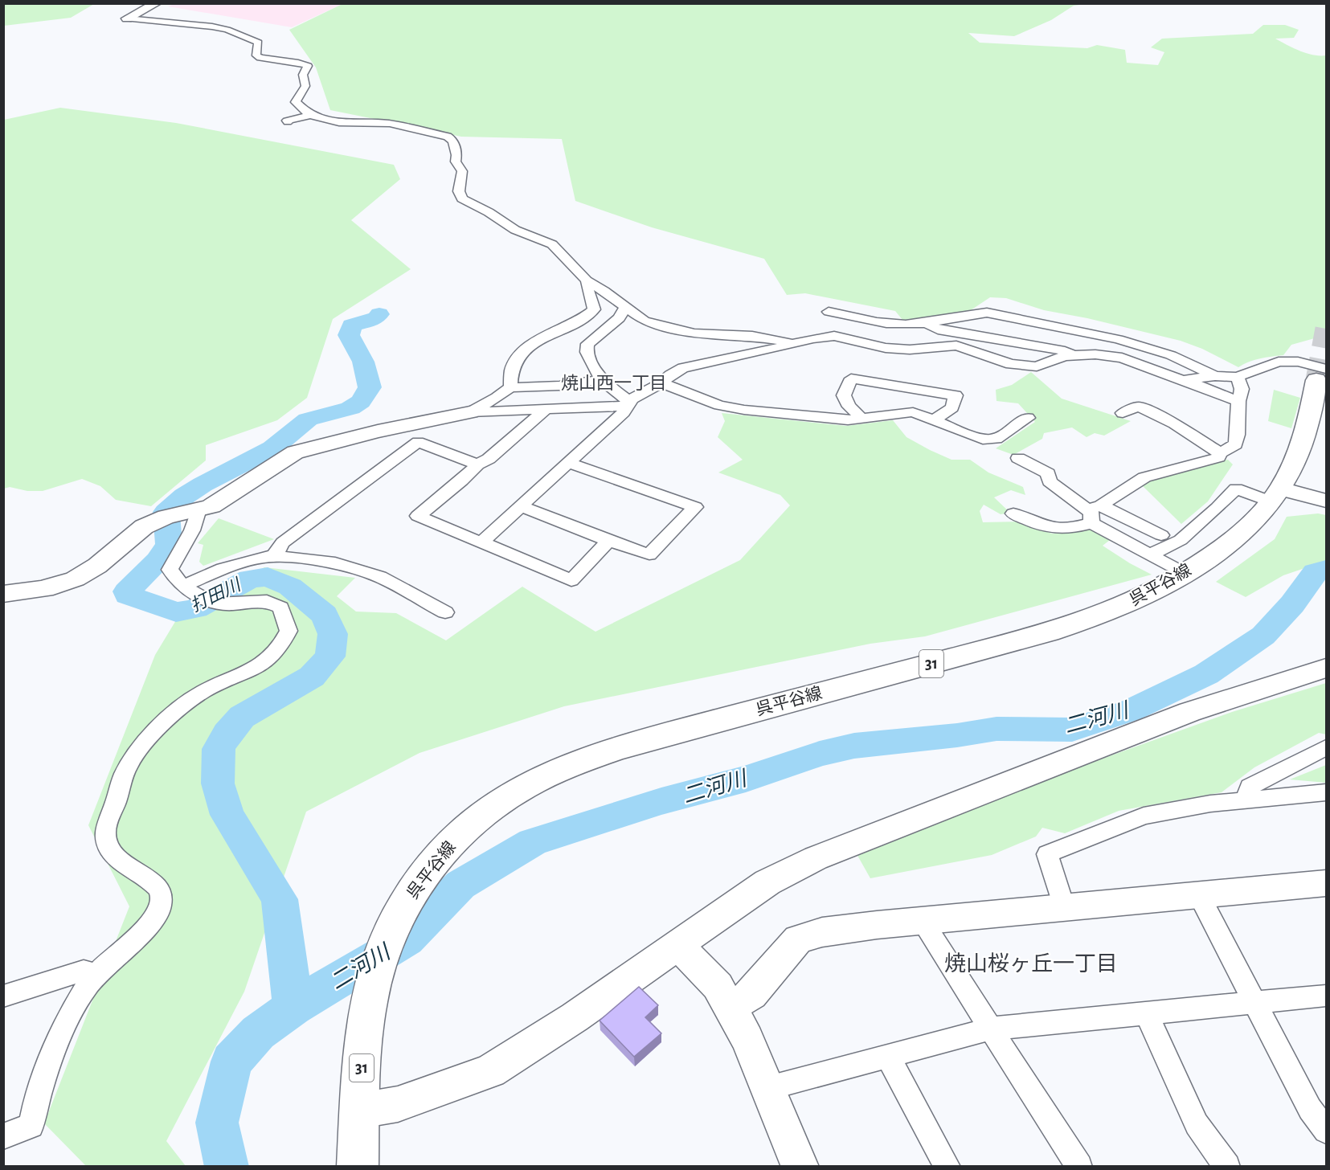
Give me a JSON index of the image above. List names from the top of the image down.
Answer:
{
  "streets": {
    "main road": ["呉平谷線", "31"]
  },
  "districts": ["焼山西一丁目", "焼山桜ヶ丘一丁目"],
  "water": ["打田川", "二河川"]
}
